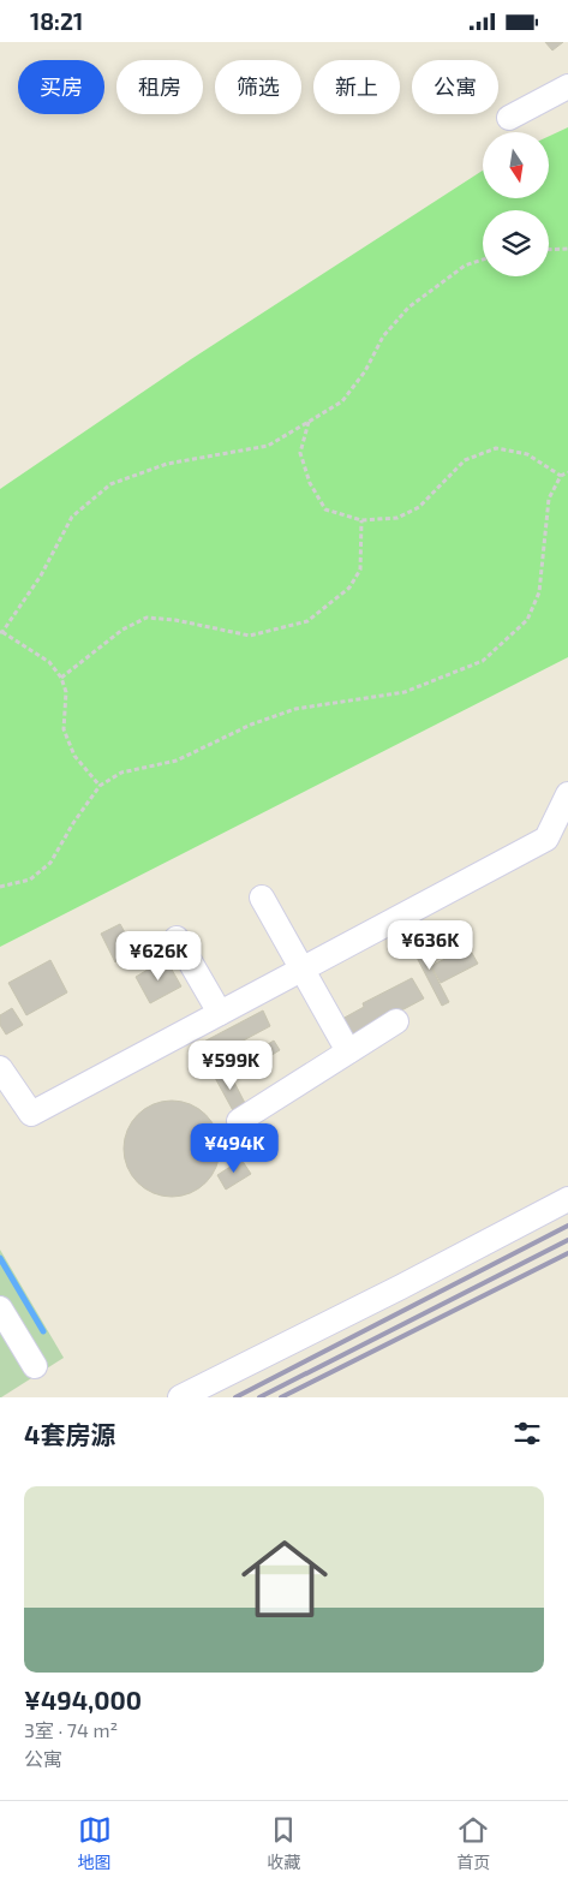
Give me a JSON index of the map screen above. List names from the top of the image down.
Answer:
{
  "north": "bottom",
  "page": {
    "status": "18:21",
    "chip": [
      "买房",
      "租房",
      "筛选",
      "新上",
      "公寓"
    ],
    "price": [
      "¥636K",
      "¥626K",
      "¥599K",
      "¥494K"
    ],
    "heading": "4套房源",
    "list": [
      {
        "name": "¥494,000",
        "note": "3室 · 74 m² · 公寓"
      }
    ],
    "tabs": ["地图", "收藏", "首页"]
  }
}
